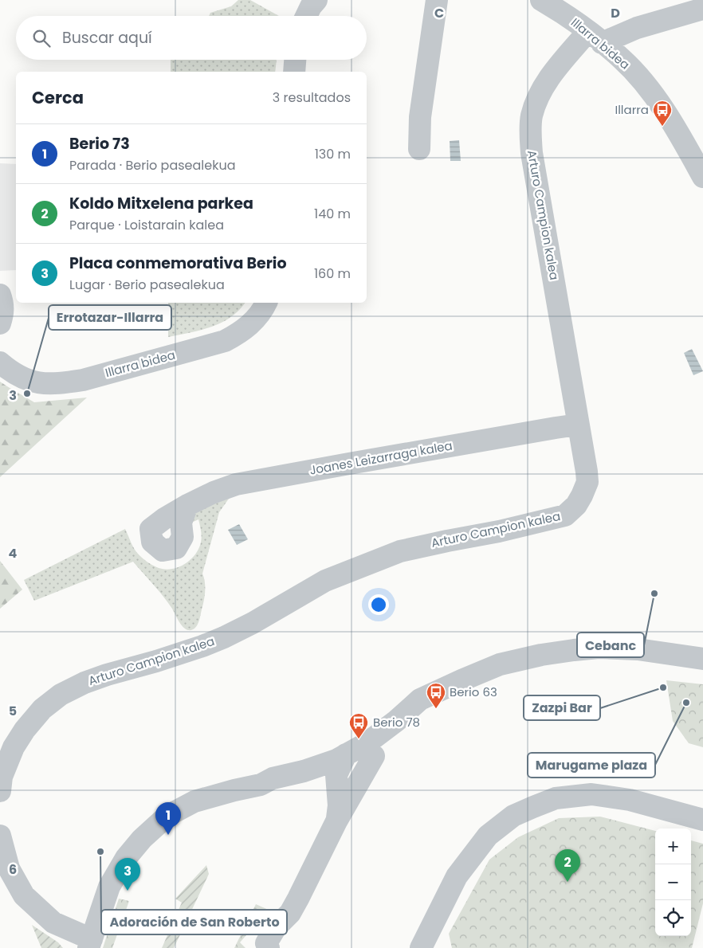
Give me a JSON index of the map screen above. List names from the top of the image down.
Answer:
{
  "streets": {
    "street": ["Illarra bidea", "Arturo Campion kalea", "Joanes Leizarraga kalea"]
  },
  "crossings": [
    ["Illarra bidea", "Arturo Campion kalea"],
    ["Arturo Campion kalea", "Joanes Leizarraga kalea"]
  ],
  "places": {
    "bus stop": ["Illarra", "Berio 63", "Berio 78"],
    "other": [
      "Errotazar-Illarra",
      "Cebanc",
      "Zazpi Bar",
      "Marugame plaza",
      "Adoración de San Roberto"
    ]
  },
  "page": {
    "search": "Buscar aquí",
    "heading": ["Cerca", "3 resultados"],
    "list": [
      {
        "mark": "1",
        "name": "Berio 73",
        "note": "Parada · Berio pasealekua",
        "value": "130 m"
      },
      {
        "mark": "2",
        "name": "Koldo Mitxelena parkea",
        "note": "Parque · Loistarain kalea",
        "value": "140 m"
      },
      {
        "mark": "3",
        "name": "Placa conmemorativa Berio",
        "note": "Lugar · Berio pasealekua",
        "value": "160 m"
      }
    ],
    "pins": ["1", "2", "3"],
    "map_buttons": ["+", "−"]
  },
  "grid": {
    "columns": ["C", "D"],
    "rows": [
      "3",
      "4",
      "5",
      "6"
    ]
  }
}
